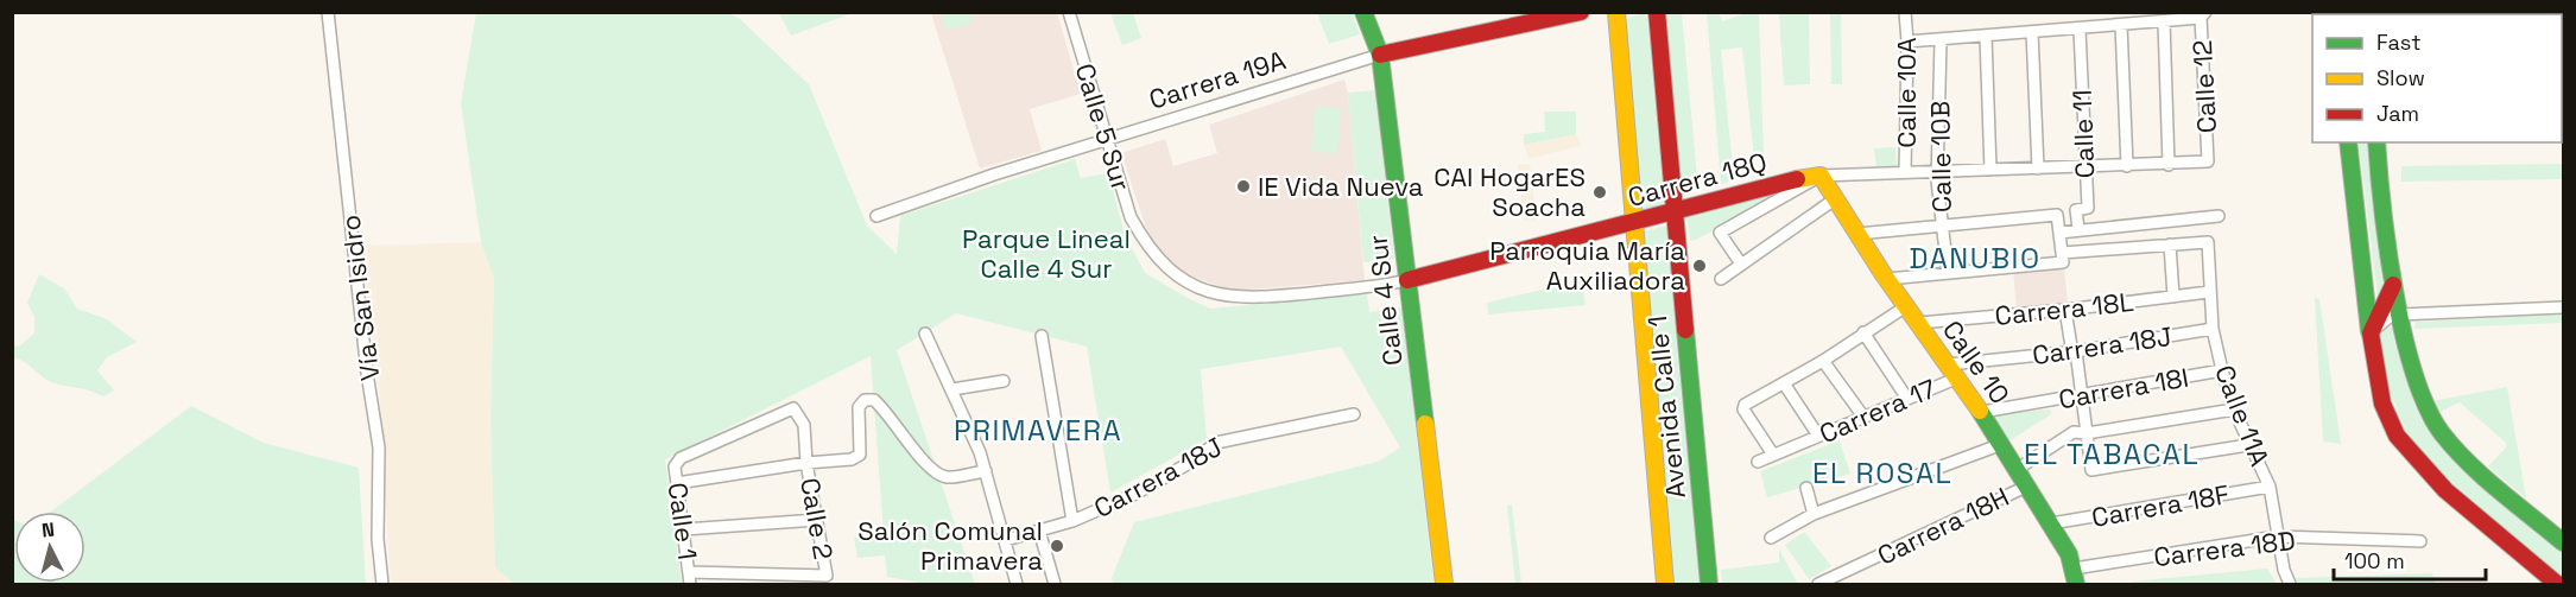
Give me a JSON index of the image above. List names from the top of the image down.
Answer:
{
  "streets": {
    "street": [
      "Carrera 19A",
      "Calle 12",
      "Calle 10A",
      "Calle 5 Sur",
      "Calle 11",
      "Calle 10B",
      "Carrera 18Q",
      "Vía San Isidro",
      "Calle 4 Sur",
      "Carrera 18L",
      "Carrera 18J",
      "Calle 10",
      "Carrera 18I",
      "Avenida Calle 1",
      "Carrera 17",
      "Calle 11A",
      "Carrera 18F",
      "Calle 2",
      "Calle 1",
      "Carrera 18H",
      "Carrera 18D"
    ]
  },
  "crossings": [
    ["Carrera 19A", "Calle 5 Sur"],
    ["Carrera 19A", "Calle 4 Sur"],
    ["Calle 12", "Carrera 18Q"],
    ["Calle 10A", "Carrera 18Q"],
    ["Calle 5 Sur", "Carrera 18Q"],
    ["Calle 11", "Carrera 18Q"],
    ["Calle 10B", "Carrera 18Q"],
    ["Carrera 18Q", "Calle 4 Sur"],
    ["Carrera 18Q", "Calle 10"],
    ["Carrera 18Q", "Avenida Calle 1"],
    ["Carrera 18L", "Calle 10"],
    ["Carrera 18L", "Calle 11A"],
    ["Carrera 18J", "Calle 10"],
    ["Carrera 18J", "Carrera 17"],
    ["Carrera 18J", "Calle 11A"],
    ["Calle 10", "Carrera 18I"],
    ["Calle 10", "Carrera 17"],
    ["Calle 10", "Carrera 18F"],
    ["Calle 10", "Carrera 18H"],
    ["Calle 10", "Carrera 18D"],
    ["Carrera 18I", "Calle 11A"],
    ["Calle 11A", "Carrera 18F"],
    ["Calle 11A", "Carrera 18D"],
    ["Calle 2", "Calle 1"]
  ],
  "districts": [
    "DANUBIO",
    "PRIMAVERA",
    "EL TABACAL",
    "EL ROSAL"
  ],
  "parks": ["Parque Lineal Calle 4 Sur"],
  "places": [
    "IE Vida Nueva",
    "CAI HogarES Soacha",
    "Parroquia María Auxiliadora",
    "Salón Comunal Primavera"
  ],
  "legend": ["Fast", "Slow", "Jam"],
  "scale_bar": "100 m",
  "north": "top"
}
